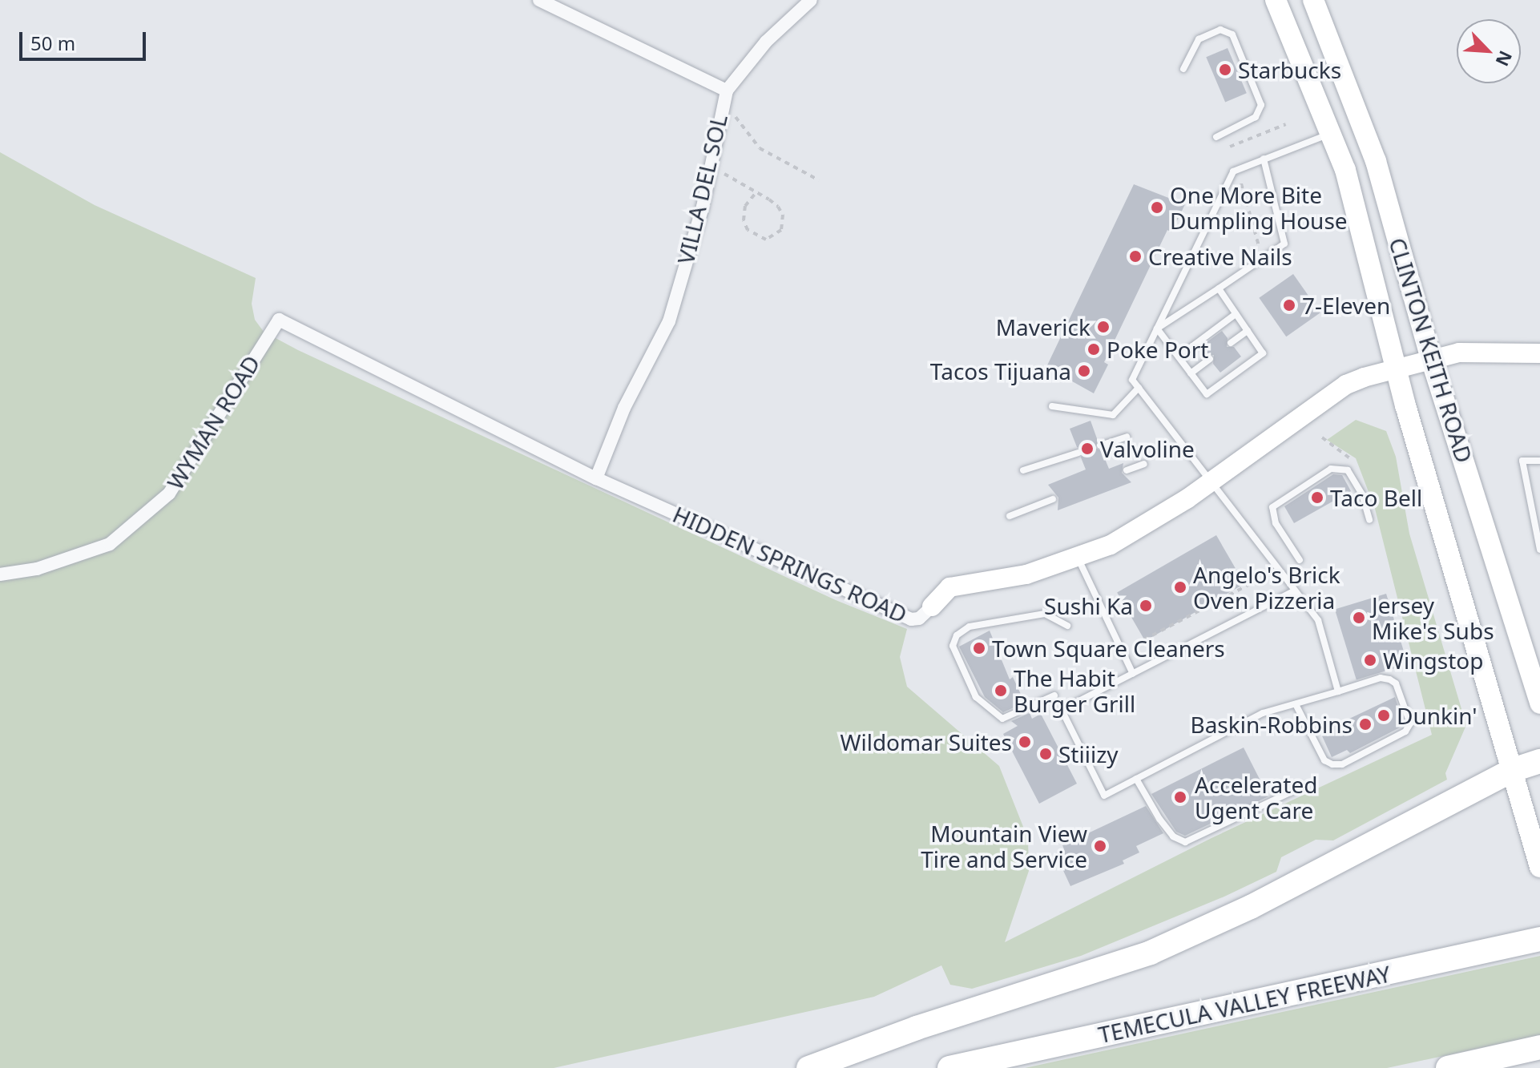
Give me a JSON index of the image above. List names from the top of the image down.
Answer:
{
  "streets": {
    "highway": ["TEMECULA VALLEY FREEWAY"],
    "main road": ["CLINTON KEITH ROAD"],
    "street": ["VILLA DEL SOL", "WYMAN ROAD", "HIDDEN SPRINGS ROAD"]
  },
  "crossings": [
    ["VILLA DEL SOL", "HIDDEN SPRINGS ROAD"],
    ["CLINTON KEITH ROAD", "HIDDEN SPRINGS ROAD"],
    ["WYMAN ROAD", "HIDDEN SPRINGS ROAD"]
  ],
  "places": [
    "Starbucks",
    "One More Bite Dumpling House",
    "Creative Nails",
    "7-Eleven",
    "Maverick",
    "Poke Port",
    "Tacos Tijuana",
    "Valvoline",
    "Taco Bell",
    "Angelo's Brick Oven Pizzeria",
    "Sushi Ka",
    "Jersey Mike's Subs",
    "Town Square Cleaners",
    "Wingstop",
    "The Habit Burger Grill",
    "Dunkin'",
    "Baskin-Robbins",
    "Wildomar Suites",
    "Stiiizy",
    "Accelerated Ugent Care",
    "Mountain View Tire and Service"
  ],
  "scale_bar": "50 m",
  "north": "bottom right"
}
